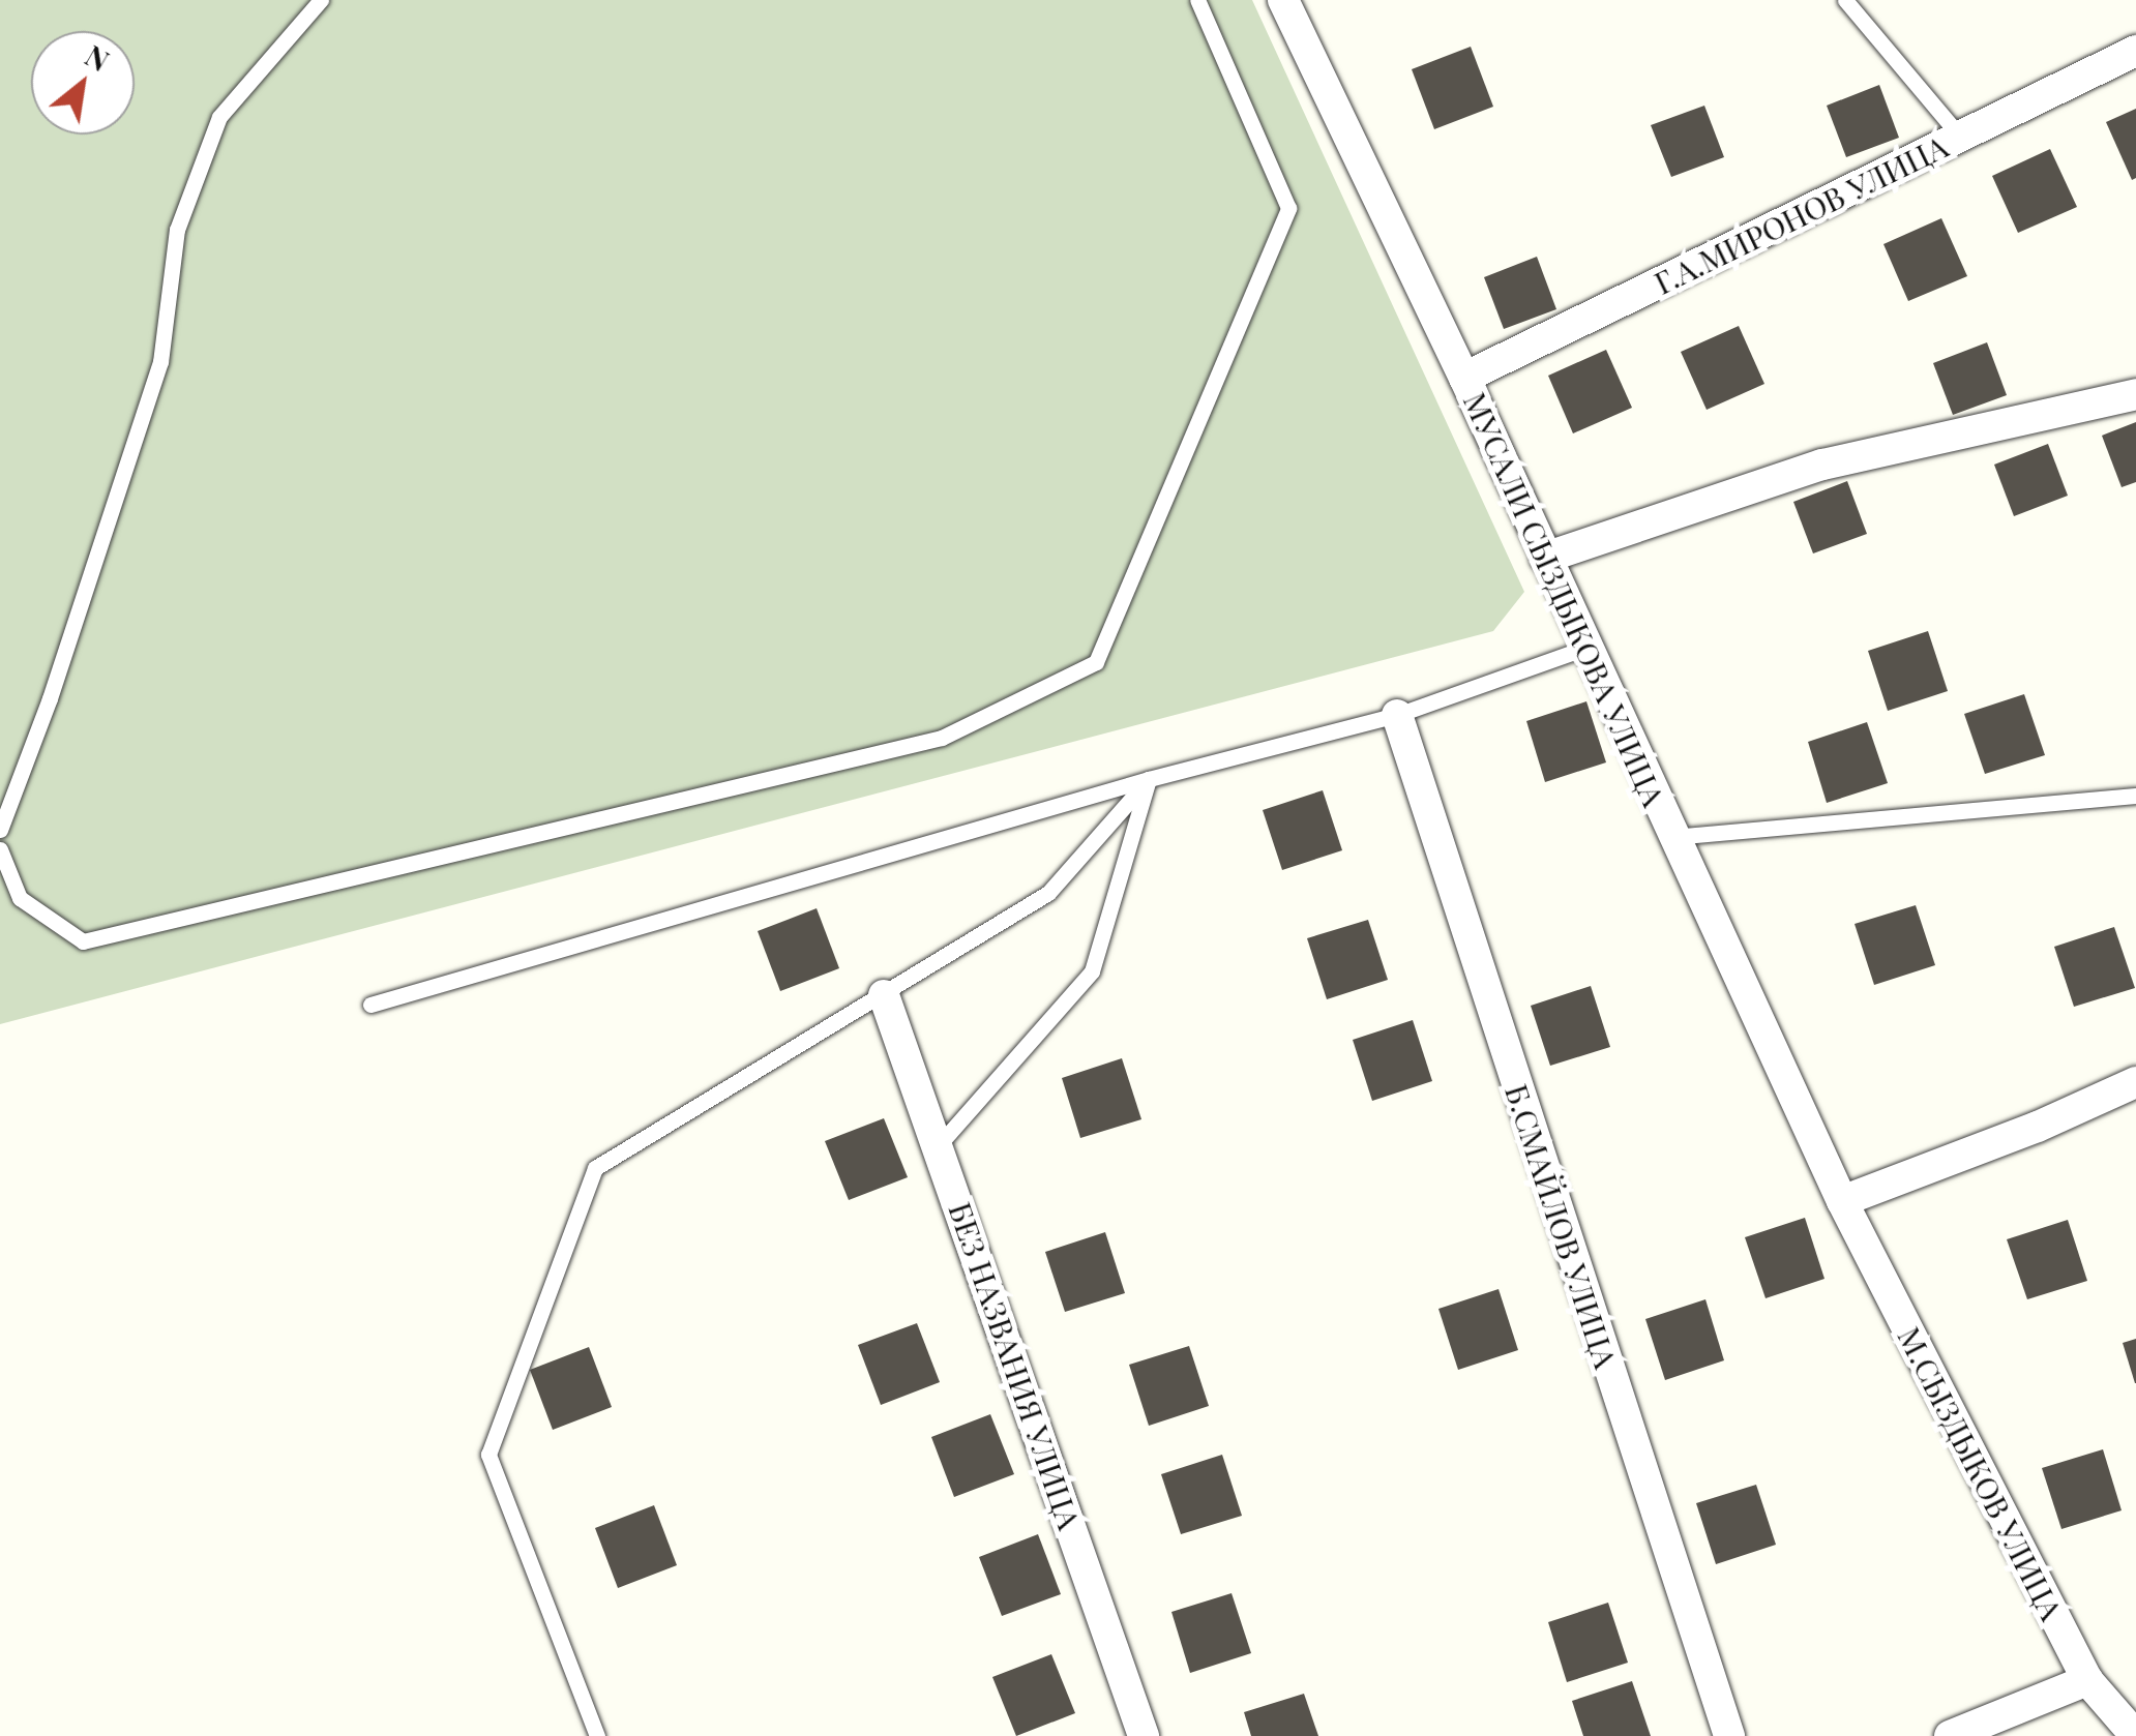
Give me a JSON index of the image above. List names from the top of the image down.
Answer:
{
  "streets": {
    "street": [
      "Г.А.МИРОНОВ УЛИЦА",
      "МУСАЛИ СЫЗДЫКОВА УЛИЦА",
      "Б.СМАЙЛОВ УЛИЦА",
      "БЕЗ НАЗВАНИЯ УЛИЦА",
      "М.СЫЗДЫКОВ УЛИЦА"
    ]
  },
  "crossings": [
    ["Г.А.МИРОНОВ УЛИЦА", "МУСАЛИ СЫЗДЫКОВА УЛИЦА"],
    ["МУСАЛИ СЫЗДЫКОВА УЛИЦА", "М.СЫЗДЫКОВ УЛИЦА"]
  ],
  "north": "top right"
}
